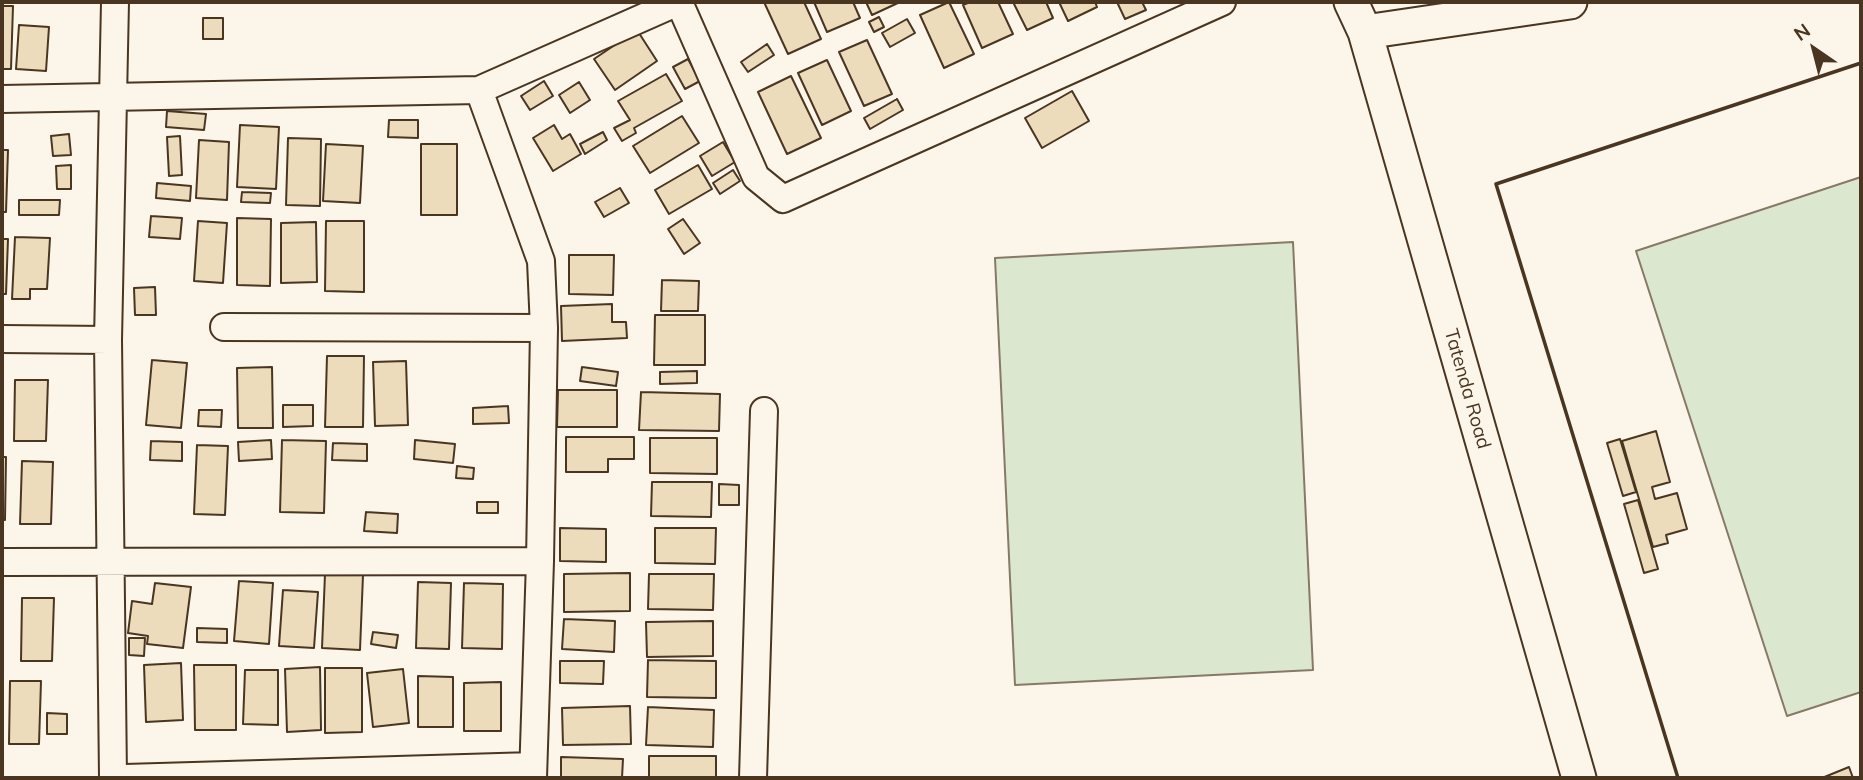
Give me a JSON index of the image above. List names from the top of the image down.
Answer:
{
  "streets": {
    "street": ["Tatenda Road"]
  },
  "north": "top left"
}
